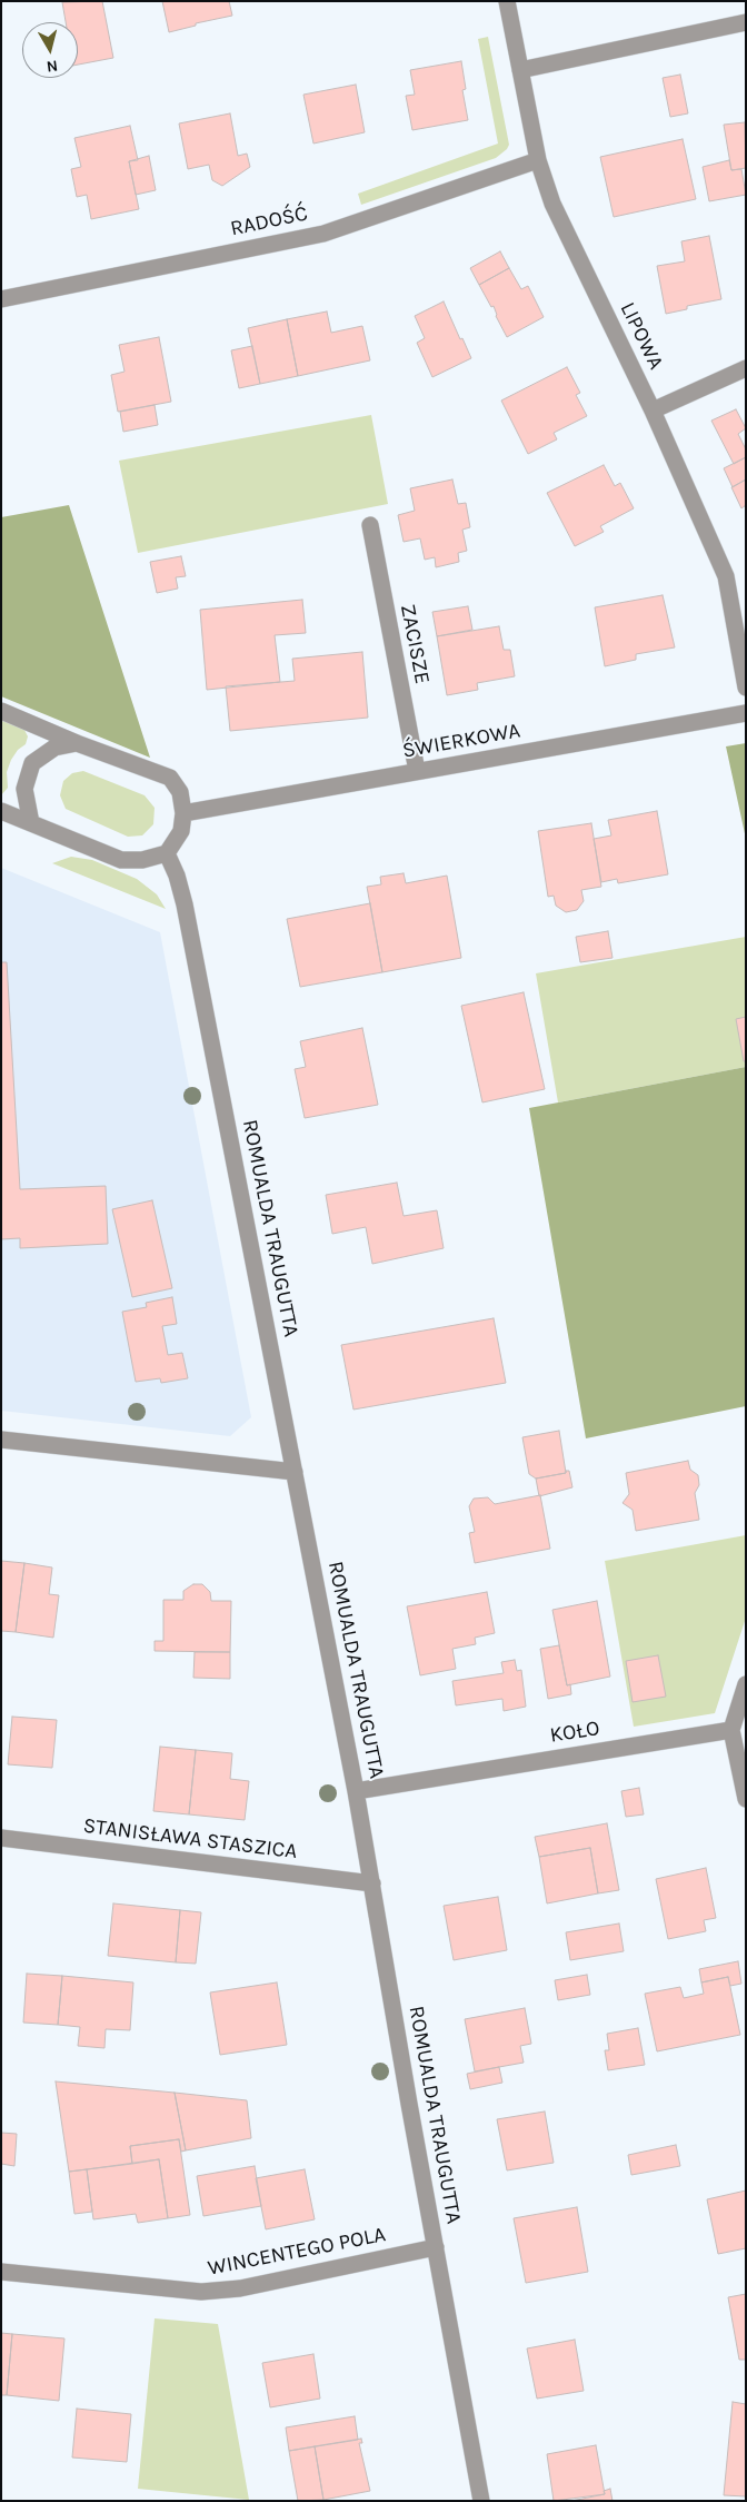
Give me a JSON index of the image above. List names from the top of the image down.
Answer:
{
  "streets": {
    "street": [
      "RADOŚĆ",
      "LIPOWA",
      "ZACISZE",
      "ŚWIERKOWA",
      "ROMUALDA TRAUGUTTA",
      "KOŁO",
      "STANISŁAWA STASZICA",
      "WINCENTEGO POLA"
    ]
  },
  "crossings": [
    ["RADOŚĆ", "LIPOWA"],
    ["ZACISZE", "ŚWIERKOWA"],
    ["ŚWIERKOWA", "ROMUALDA TRAUGUTTA"],
    ["ROMUALDA TRAUGUTTA", "KOŁO"],
    ["ROMUALDA TRAUGUTTA", "STANISŁAWA STASZICA"],
    ["ROMUALDA TRAUGUTTA", "WINCENTEGO POLA"]
  ],
  "north": "bottom"
}
